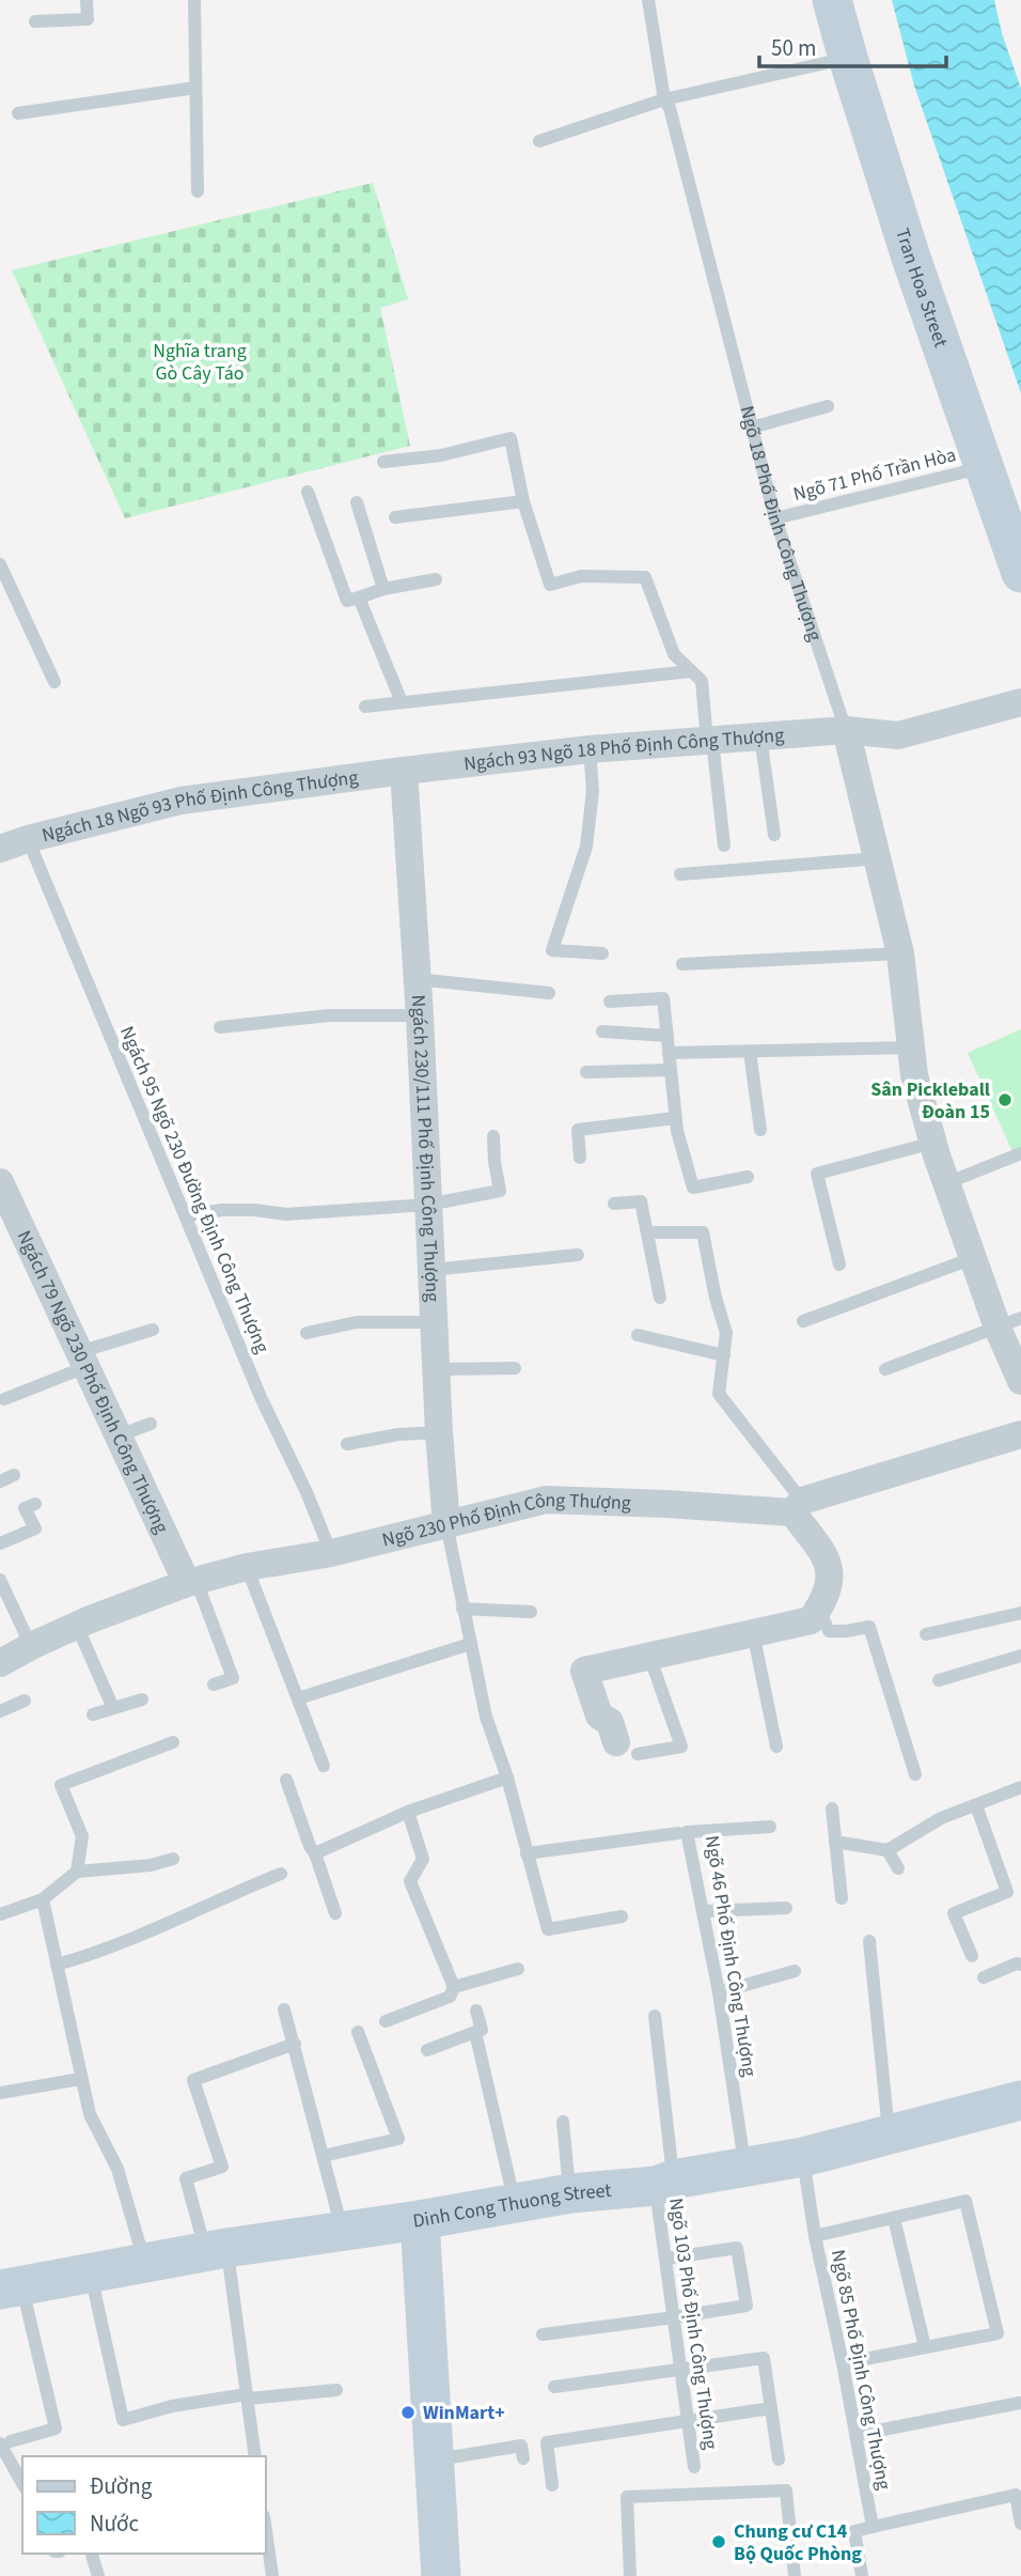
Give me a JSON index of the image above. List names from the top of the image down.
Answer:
{
  "streets": {
    "street": [
      "Tran Hoa Street",
      "Ngõ 18 Phố Định Công Thượng",
      "Ngách 93 Ngõ 18 Phố Định Công Thượng",
      "Ngách 18 Ngõ 93 Phố Định Công Thượng",
      "Ngách 230/111 Phố Định Công Thượng",
      "Ngách 79 Ngõ 230 Phố Định Công Thượng",
      "Ngõ 230 Phố Định Công Thượng",
      "Dinh Cong Thuong Street"
    ],
    "lane": [
      "Ngõ 71 Phố Trần Hòa",
      "Ngách 95 Ngõ 230 Đường Định Công Thượng",
      "Ngõ 46 Phố Định Công Thượng",
      "Ngõ 103 Phố Định Công Thượng",
      "Ngõ 85 Phố Định Công Thượng"
    ]
  },
  "crossings": [
    ["Tran Hoa Street", "Ngõ 71 Phố Trần Hòa"],
    ["Ngõ 71 Phố Trần Hòa", "Ngõ 18 Phố Định Công Thượng"],
    ["Ngõ 18 Phố Định Công Thượng", "Ngách 93 Ngõ 18 Phố Định Công Thượng"],
    ["Ngách 93 Ngõ 18 Phố Định Công Thượng", "Ngách 18 Ngõ 93 Phố Định Công Thượng"],
    ["Ngách 93 Ngõ 18 Phố Định Công Thượng", "Ngách 230/111 Phố Định Công Thượng"],
    ["Ngách 18 Ngõ 93 Phố Định Công Thượng", "Ngách 230/111 Phố Định Công Thượng"],
    ["Ngách 18 Ngõ 93 Phố Định Công Thượng", "Ngách 95 Ngõ 230 Đường Định Công Thượng"],
    ["Ngách 230/111 Phố Định Công Thượng", "Ngõ 230 Phố Định Công Thượng"],
    ["Ngách 95 Ngõ 230 Đường Định Công Thượng", "Ngõ 230 Phố Định Công Thượng"],
    ["Ngách 79 Ngõ 230 Phố Định Công Thượng", "Ngõ 230 Phố Định Công Thượng"],
    ["Ngõ 46 Phố Định Công Thượng", "Dinh Cong Thuong Street"],
    ["Dinh Cong Thuong Street", "Ngõ 103 Phố Định Công Thượng"],
    ["Dinh Cong Thuong Street", "Ngõ 85 Phố Định Công Thượng"]
  ],
  "parks": ["Nghĩa trang Gò Cây Táo"],
  "places": ["Sân Pickleball Đoàn 15", "WinMart+", "Chung cư C14 Bộ Quốc Phòng"],
  "legend": ["Đường", "Nước"],
  "scale_bar": "50 m"
}
